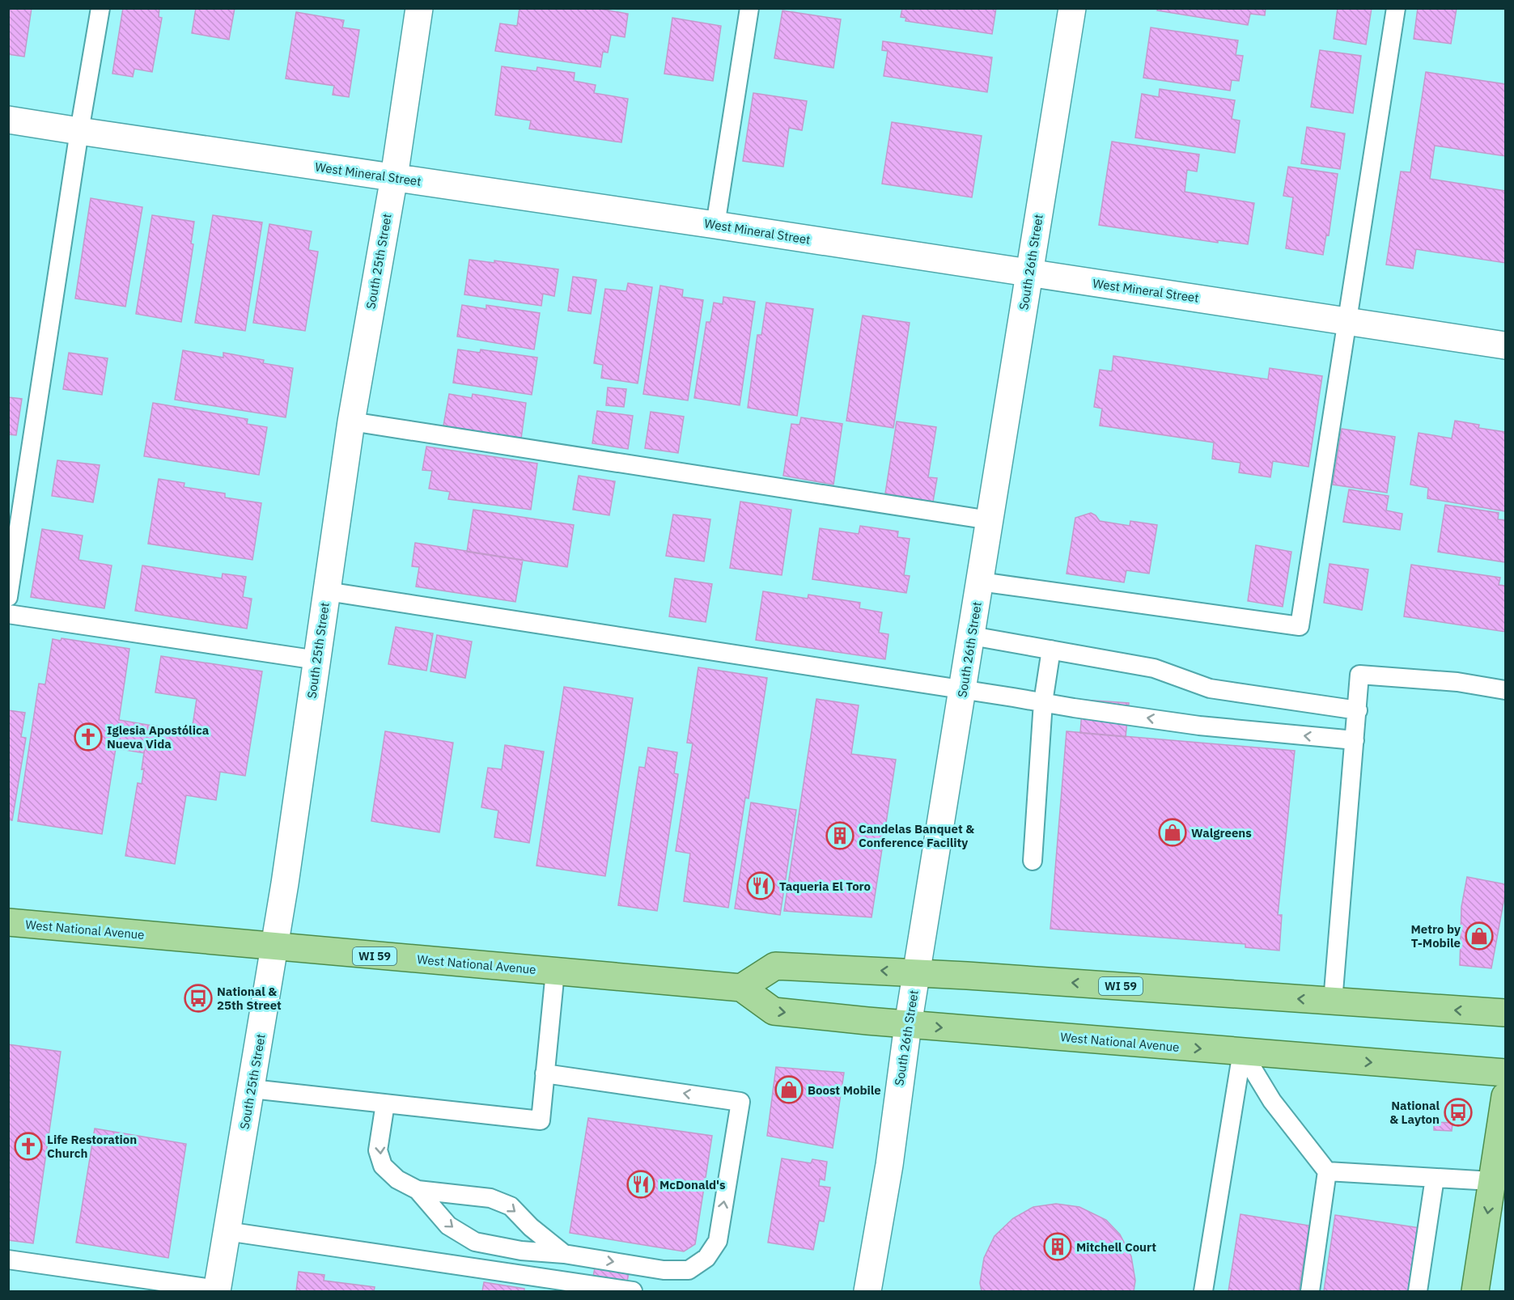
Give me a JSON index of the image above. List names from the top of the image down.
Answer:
{
  "streets": {
    "main road": ["West National Avenue", "WI 59"],
    "street": ["West Mineral Street", "South 25th Street", "South 26th Street"]
  },
  "crossings": [
    ["West Mineral Street", "South 25th Street"],
    ["West Mineral Street", "South 26th Street"],
    ["South 25th Street", "West National Avenue"],
    ["South 26th Street", "West National Avenue"],
    ["South 26th Street", "WI 59"],
    ["West National Avenue", "WI 59"]
  ],
  "places": {
    "church": ["Iglesia Apostólica Nueva Vida", "Life Restoration Church"],
    "shop": ["Walgreens", "Metro by T-Mobile", "Boost Mobile"],
    "building": ["Candelas Banquet & Conference Facility", "Mitchell Court"],
    "restaurant": ["Taqueria El Toro", "McDonald's"],
    "bus stop": ["National & 25th Street", "National & Layton"]
  }
}
